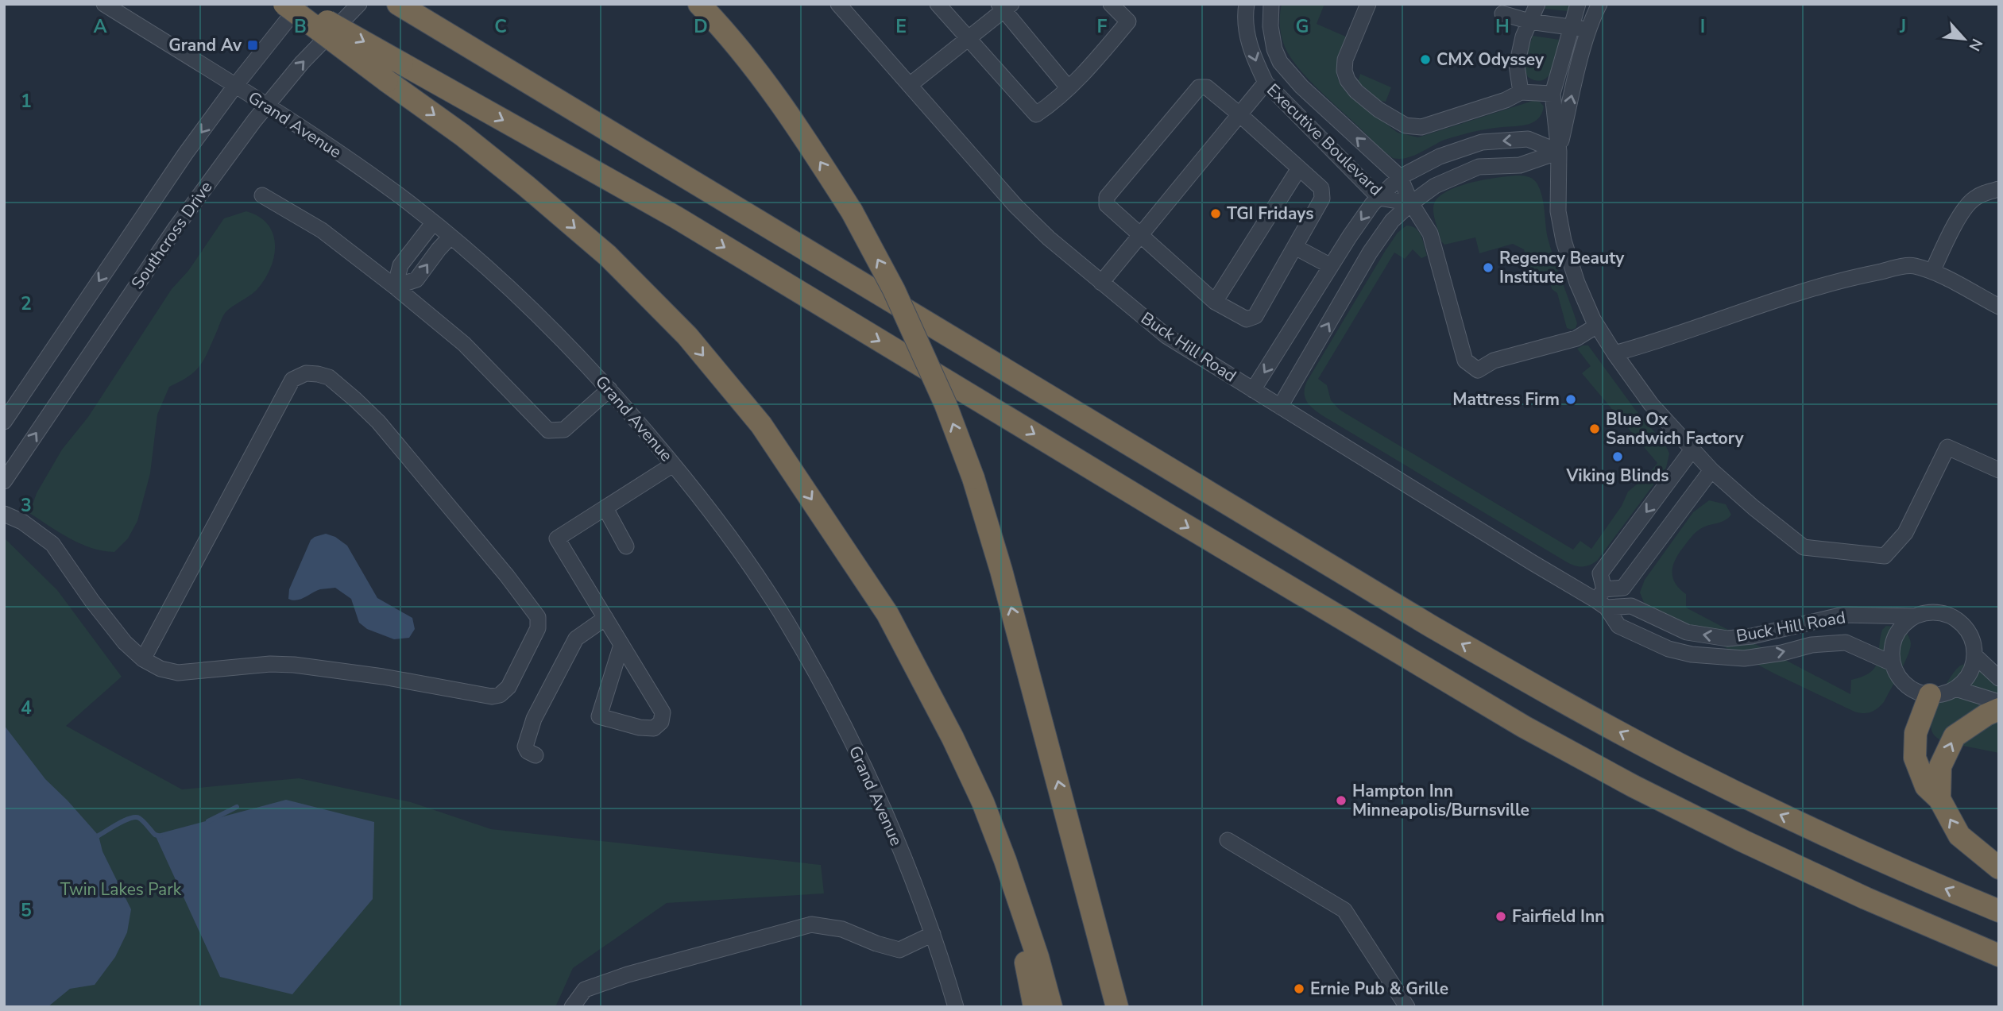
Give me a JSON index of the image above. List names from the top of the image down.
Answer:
{
  "streets": {
    "street": [
      "Grand Avenue",
      "Executive Boulevard",
      "Southcross Drive",
      "Buck Hill Road"
    ]
  },
  "crossings": [
    ["Grand Avenue", "Southcross Drive"]
  ],
  "parks": ["Twin Lakes Park"],
  "places": {
    "transit": ["Grand Av"],
    "other": [
      "CMX Odyssey",
      "TGI Fridays",
      "Regency Beauty Institute",
      "Mattress Firm",
      "Blue Ox Sandwich Factory",
      "Viking Blinds",
      "Hampton Inn Minneapolis/Burnsville",
      "Fairfield Inn",
      "Ernie Pub & Grille"
    ]
  },
  "north": "bottom right",
  "grid": {
    "columns": [
      "A",
      "B",
      "C",
      "D",
      "E",
      "F",
      "G",
      "H",
      "I",
      "J"
    ],
    "rows": [
      "1",
      "2",
      "3",
      "4",
      "5"
    ]
  }
}
